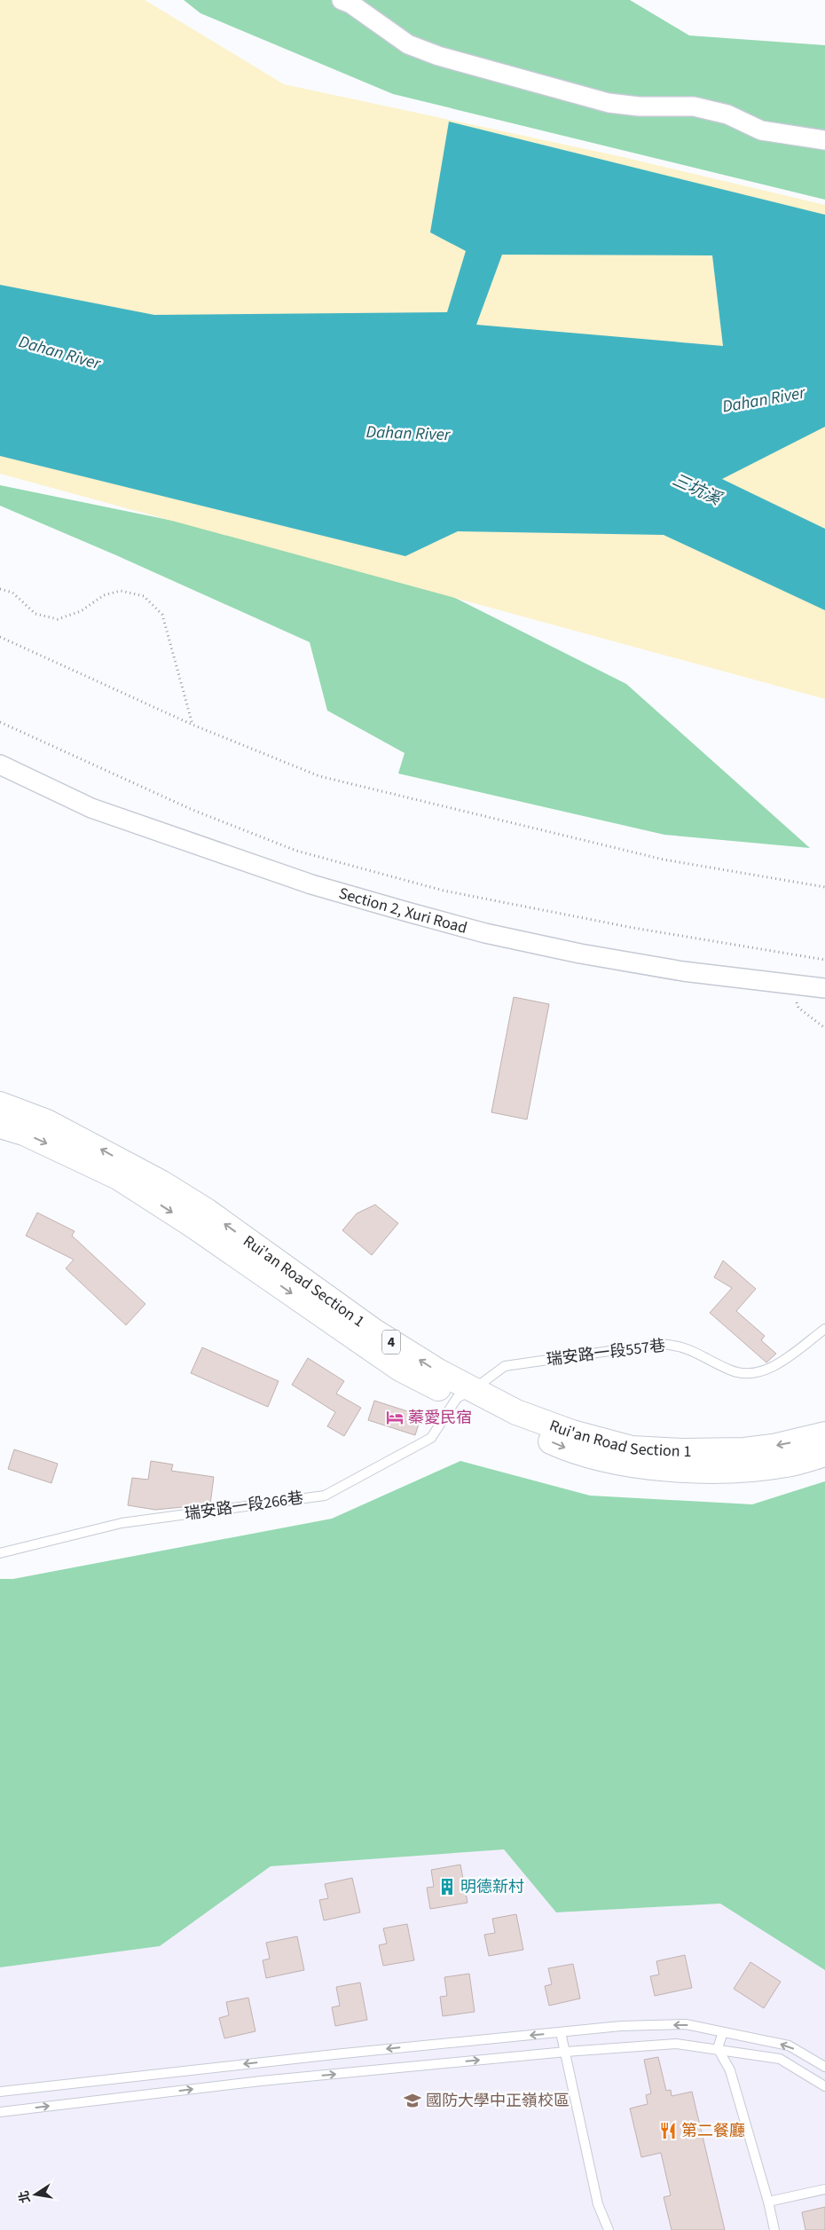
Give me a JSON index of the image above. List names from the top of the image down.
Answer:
{
  "streets": {
    "main road": ["Rui'an Road Section 1", "4"],
    "street": ["Section 2, Xuri Road"],
    "lane": ["瑞安路一段557巷", "瑞安路一段266巷"]
  },
  "crossings": [
    ["Rui'an Road Section 1", "瑞安路一段557巷"],
    ["Rui'an Road Section 1", "瑞安路一段266巷"],
    ["瑞安路一段557巷", "瑞安路一段266巷"]
  ],
  "water": ["Dahan River", "三坑溪"],
  "places": {
    "hotel": ["蓁愛民宿"],
    "building": ["明德新村"],
    "school or university": ["國防大學中正嶺校區"],
    "restaurant": ["第二餐廳"]
  },
  "north": "left"
}
